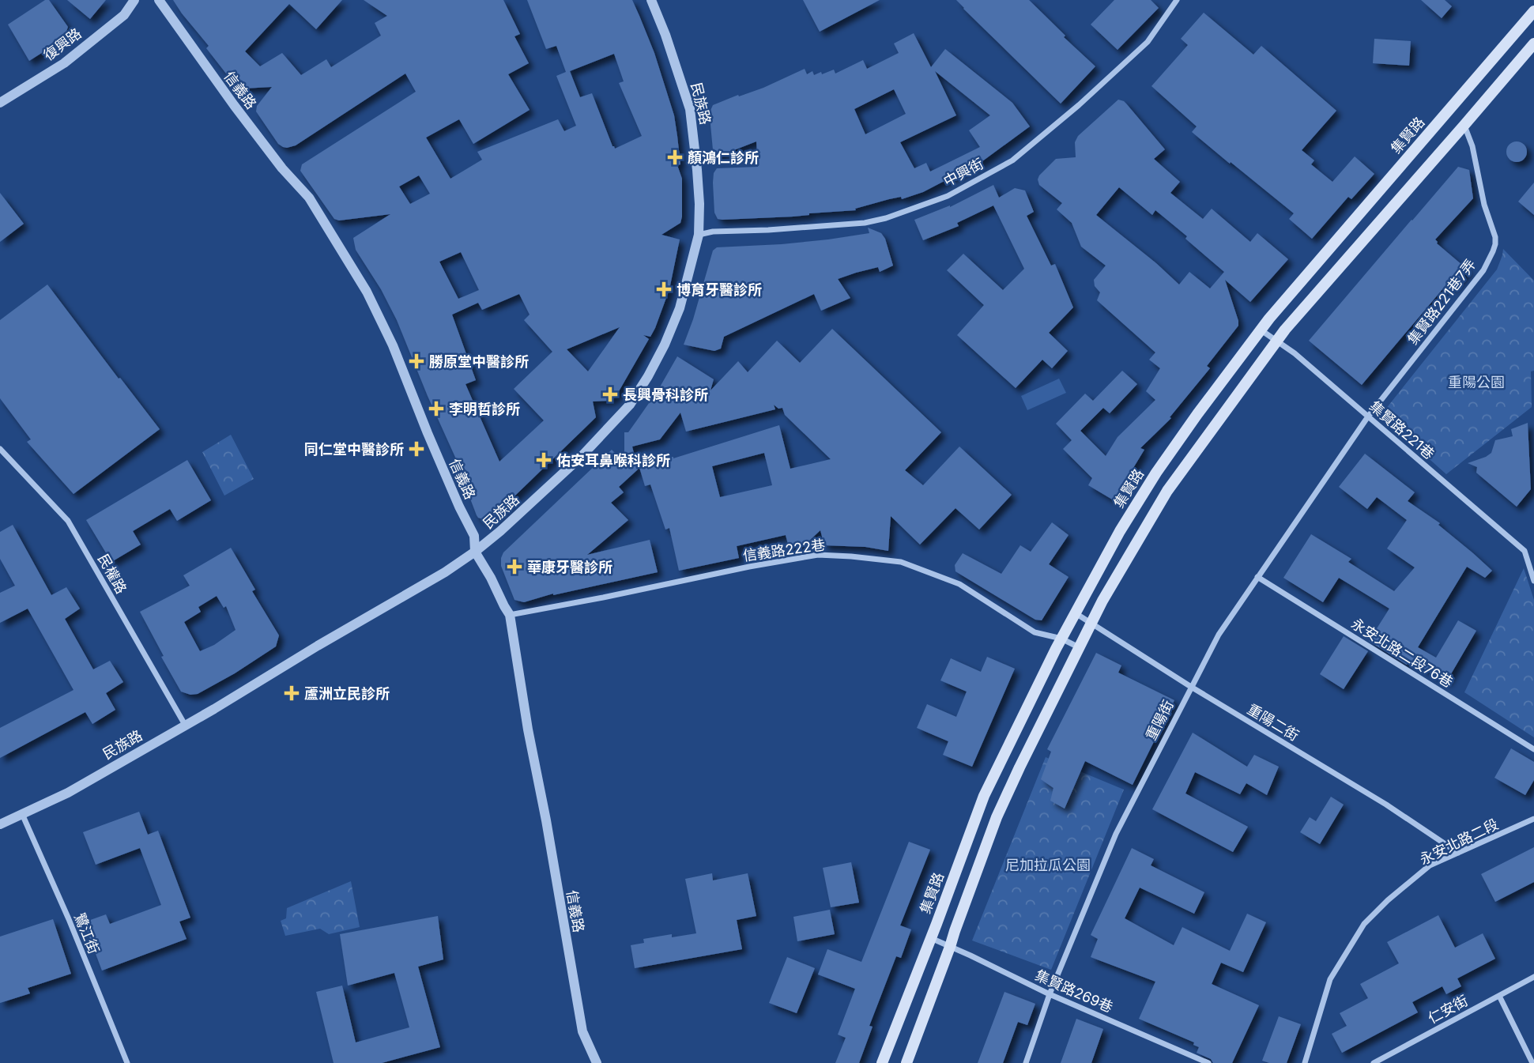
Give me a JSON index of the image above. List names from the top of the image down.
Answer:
{
  "streets": {
    "main road": ["集賢路"],
    "street": [
      "復興路",
      "信義路",
      "民族路",
      "中興街",
      "集賢路221巷7弄",
      "集賢路221巷",
      "信義路222巷",
      "民權路",
      "永安北路二段76巷",
      "重陽街",
      "重陽二街",
      "永安北路二段",
      "鷺江街",
      "集賢路269巷",
      "仁安街"
    ]
  },
  "crossings": [
    ["信義路", "民族路"],
    ["信義路", "信義路222巷"],
    ["民族路", "中興街"],
    ["民族路", "民權路"],
    ["民族路", "鷺江街"],
    ["集賢路", "集賢路221巷"],
    ["集賢路", "信義路222巷"],
    ["集賢路", "重陽二街"],
    ["集賢路", "集賢路269巷"],
    ["集賢路221巷7弄", "集賢路221巷"],
    ["集賢路221巷7弄", "重陽街"],
    ["集賢路221巷", "重陽街"],
    ["永安北路二段76巷", "重陽街"],
    ["重陽街", "重陽二街"],
    ["重陽街", "集賢路269巷"],
    ["重陽二街", "永安北路二段"]
  ],
  "parks": ["重陽公園", "尼加拉瓜公園"],
  "places": {
    "health": [
      "顏鴻仁診所",
      "博育牙醫診所",
      "勝原堂中醫診所",
      "長興骨科診所",
      "李明哲診所",
      "同仁堂中醫診所",
      "佑安耳鼻喉科診所",
      "華康牙醫診所",
      "蘆洲立民診所"
    ]
  }
}
